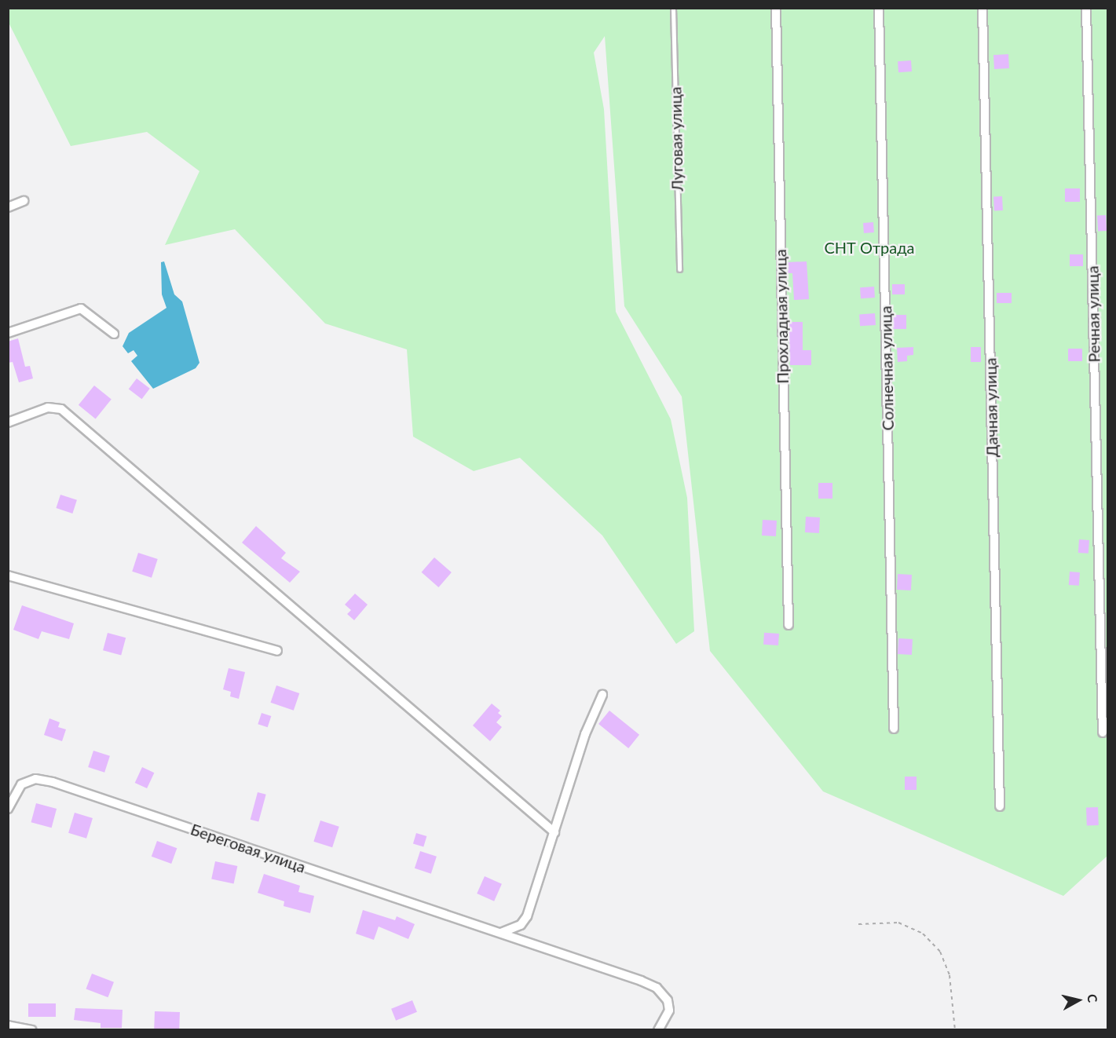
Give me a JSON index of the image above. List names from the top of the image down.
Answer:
{
  "streets": {
    "street": [
      "Речная улица",
      "Прохладная улица",
      "Солнечная улица",
      "Дачная улица",
      "Береговая улица"
    ],
    "lane": ["Луговая улица"]
  },
  "parks": ["СНТ Отрада"],
  "north": "right"
}
